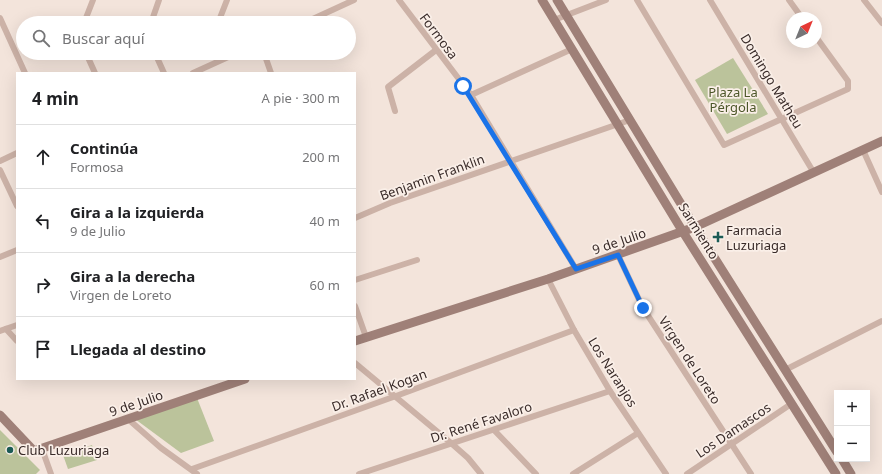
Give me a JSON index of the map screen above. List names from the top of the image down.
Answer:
{
  "streets": {
    "main road": ["Sarmiento", "9 de Julio"],
    "street": [
      "Formosa",
      "Domingo Matheu",
      "Benjamin Franklin",
      "Virgen de Loreto",
      "Los Naranjos",
      "Dr. Rafael Kogan",
      "Dr. René Favaloro",
      "Los Damascos"
    ]
  },
  "crossings": [
    ["Formosa", "Benjamin Franklin"],
    ["Formosa", "9 de Julio"],
    ["Domingo Matheu", "9 de Julio"],
    ["Benjamin Franklin", "Sarmiento"],
    ["Sarmiento", "9 de Julio"],
    ["Sarmiento", "Los Damascos"],
    ["9 de Julio", "Virgen de Loreto"],
    ["9 de Julio", "Los Naranjos"],
    ["Virgen de Loreto", "Los Damascos"],
    ["Los Naranjos", "Dr. Rafael Kogan"],
    ["Los Naranjos", "Dr. René Favaloro"]
  ],
  "parks": ["Plaza La Pérgola"],
  "places": {
    "health": ["Farmacia Luzuriaga"],
    "other": ["Club Luzuriaga"]
  },
  "north": "top right",
  "page": {
    "search": "Buscar aquí",
    "heading": ["4 min", "A pie · 300 m"],
    "list": [
      ["Continúa", "Formosa", "200 m"],
      ["Gira a la izquierda", "9 de Julio", "40 m"],
      ["Gira a la derecha", "Virgen de Loreto", "60 m"],
      "Llegada al destino"
    ],
    "map_buttons": ["+", "−"]
  }
}
